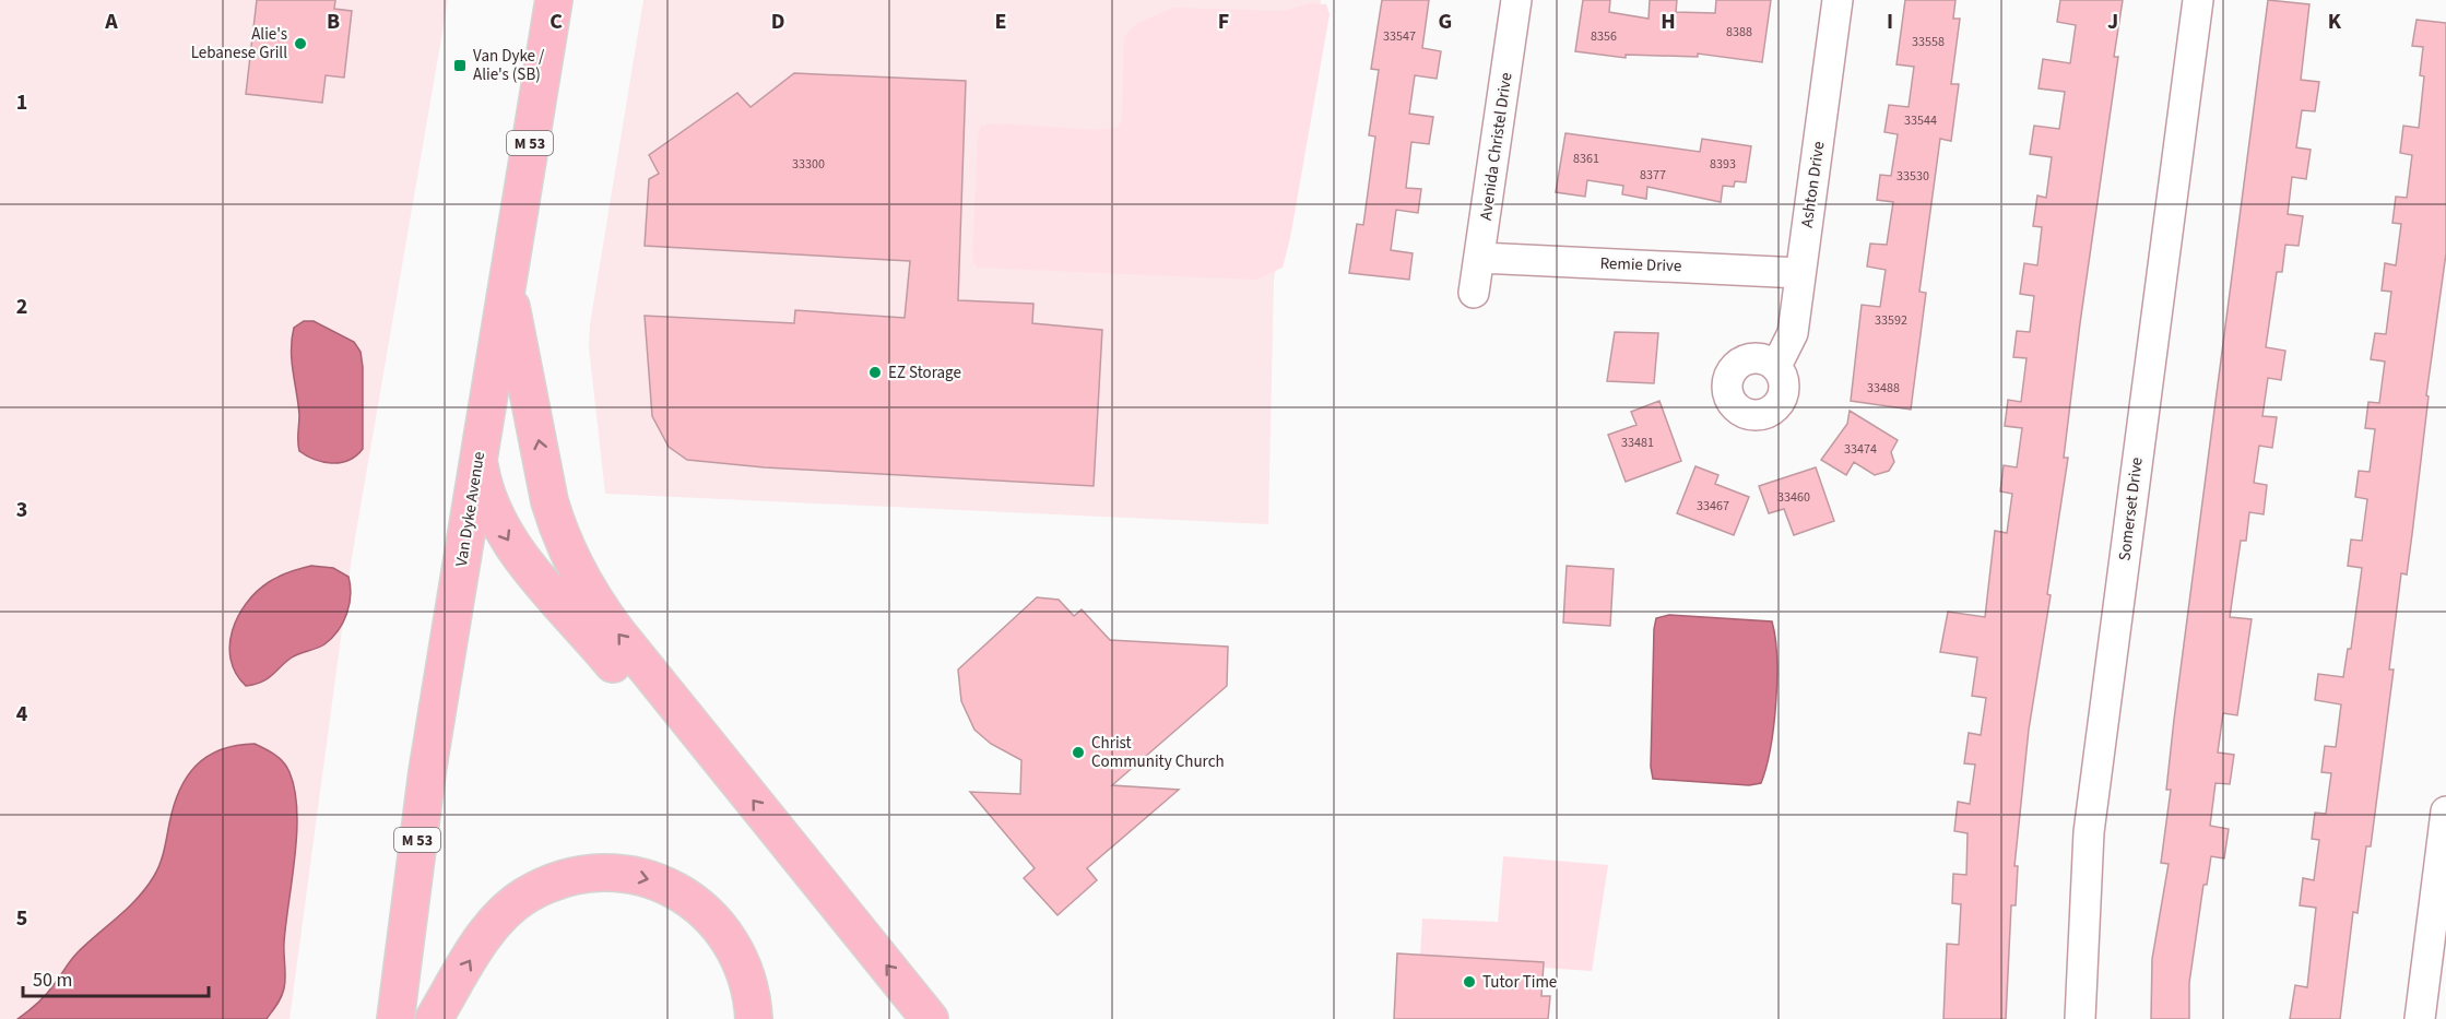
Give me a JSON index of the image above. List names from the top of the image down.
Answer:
{
  "streets": {
    "main road": ["M 53", "Van Dyke Avenue"],
    "street": [
      "Avenida Christel Drive",
      "Ashton Drive",
      "Remie Drive",
      "Somerset Drive"
    ]
  },
  "crossings": [
    ["Avenida Christel Drive", "Remie Drive"],
    ["Ashton Drive", "Remie Drive"]
  ],
  "places": {
    "other": [
      "Alie's Lebanese Grill",
      "EZ Storage",
      "Christ Community Church",
      "Tutor Time"
    ],
    "transit": ["Van Dyke / Alie's (SB)"]
  },
  "house_numbers": [
    "8388",
    "33547",
    "8356",
    "33558",
    "33544",
    "8361",
    "33300",
    "8393",
    "8377",
    "33530",
    "33592",
    "33488",
    "33481",
    "33474",
    "33460",
    "33467"
  ],
  "scale_bar": "50 m",
  "grid": {
    "columns": [
      "A",
      "B",
      "C",
      "D",
      "E",
      "F",
      "G",
      "H",
      "I",
      "J",
      "K"
    ],
    "rows": [
      "1",
      "2",
      "3",
      "4",
      "5"
    ]
  }
}
